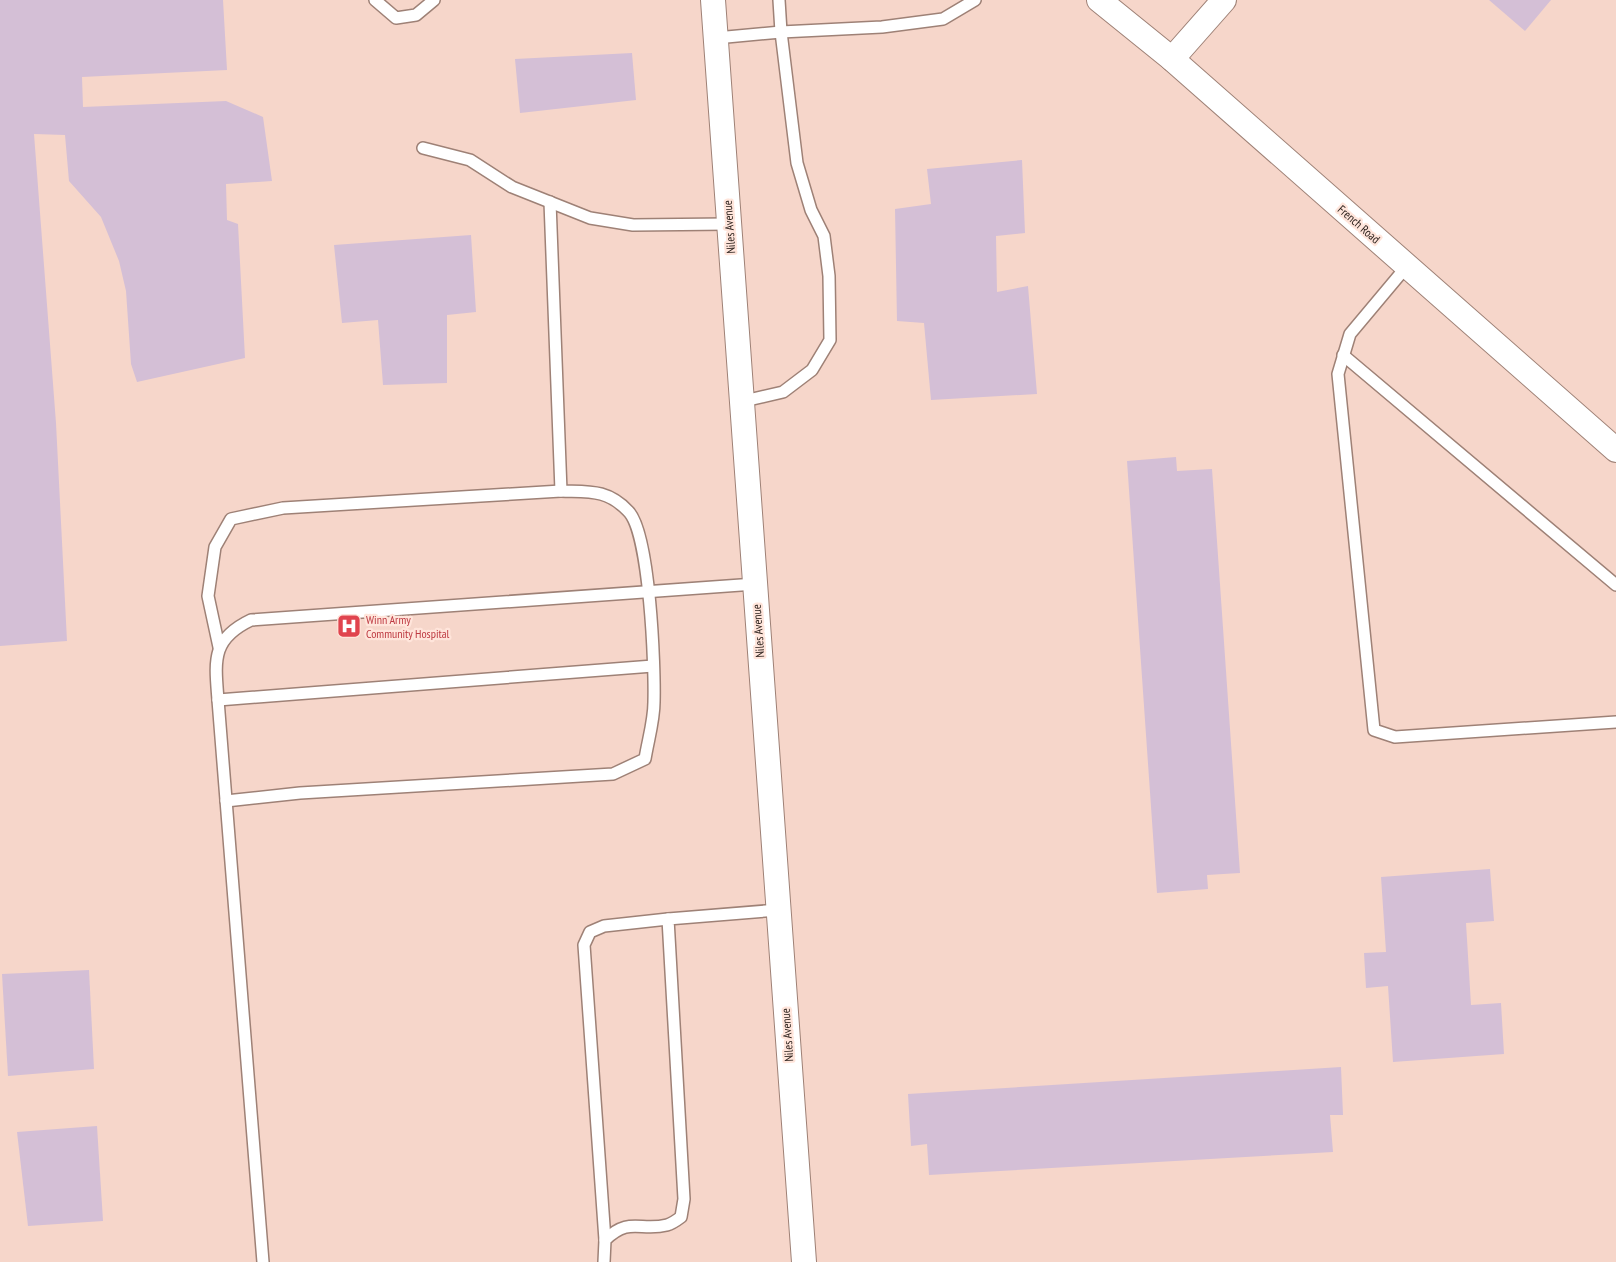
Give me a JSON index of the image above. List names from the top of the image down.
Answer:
{
  "streets": {
    "street": ["French Road", "Niles Avenue"]
  },
  "places": {
    "hospital": ["Winn Army Community Hospital"]
  }
}
